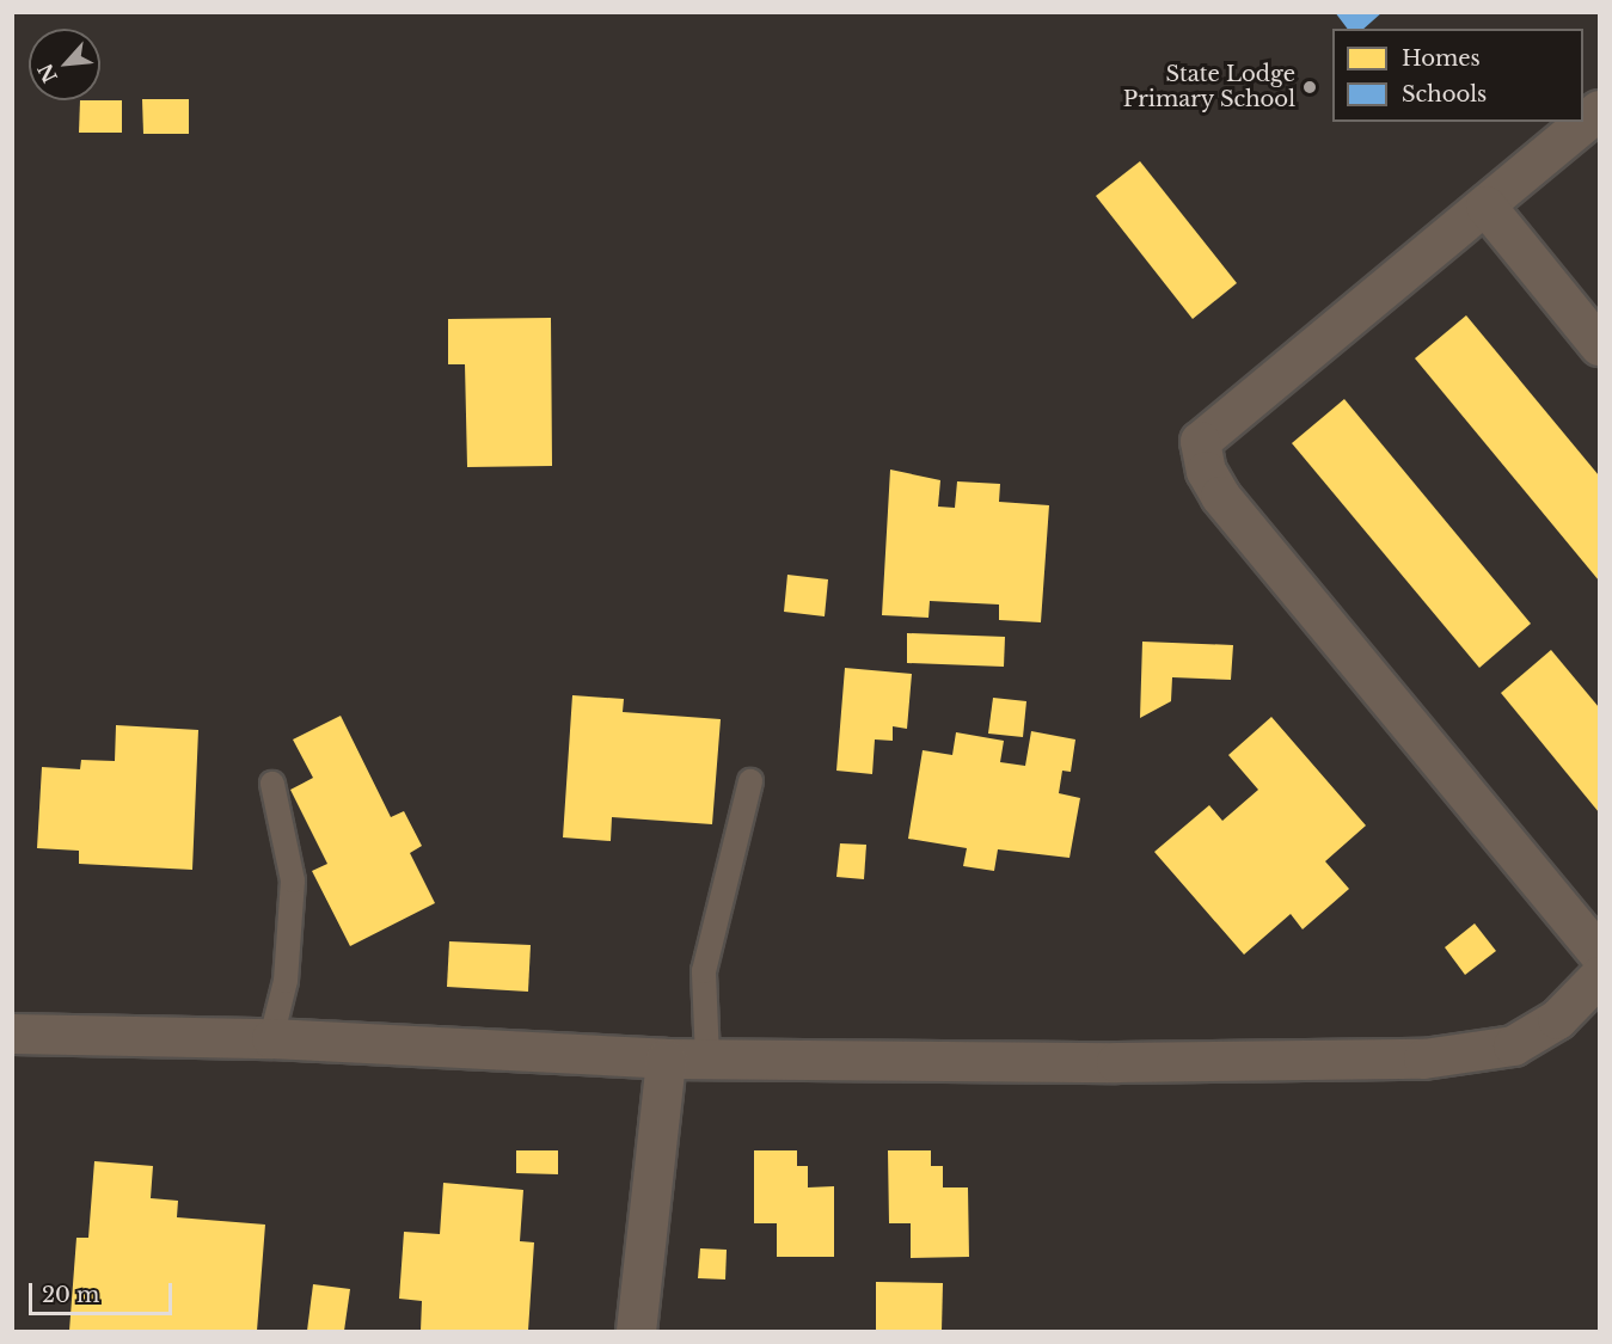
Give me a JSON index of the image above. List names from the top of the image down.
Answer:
{
  "places": ["State Lodge Primary School"],
  "legend": ["Homes", "Schools"],
  "scale_bar": "20 m",
  "north": "bottom left"
}
